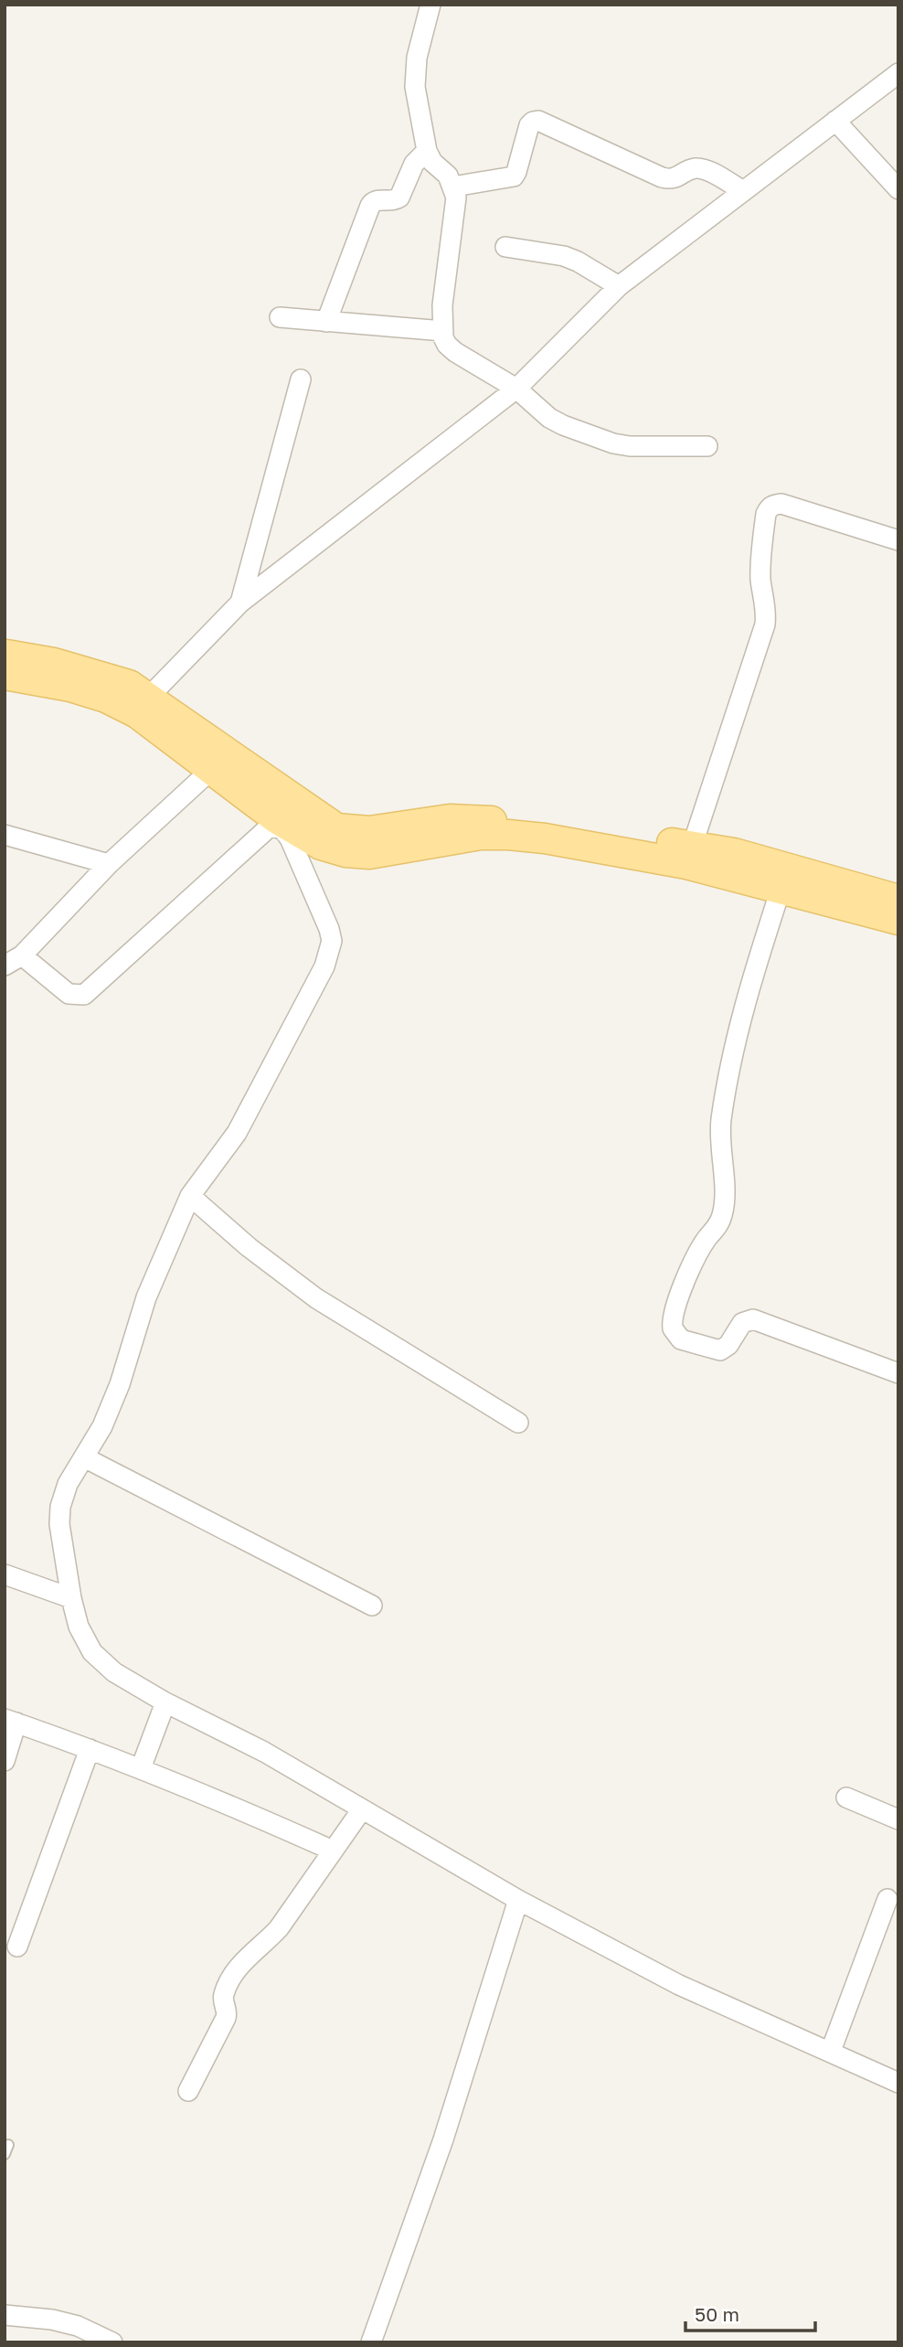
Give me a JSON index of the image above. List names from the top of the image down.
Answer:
{
  "scale_bar": "50 m"
}
